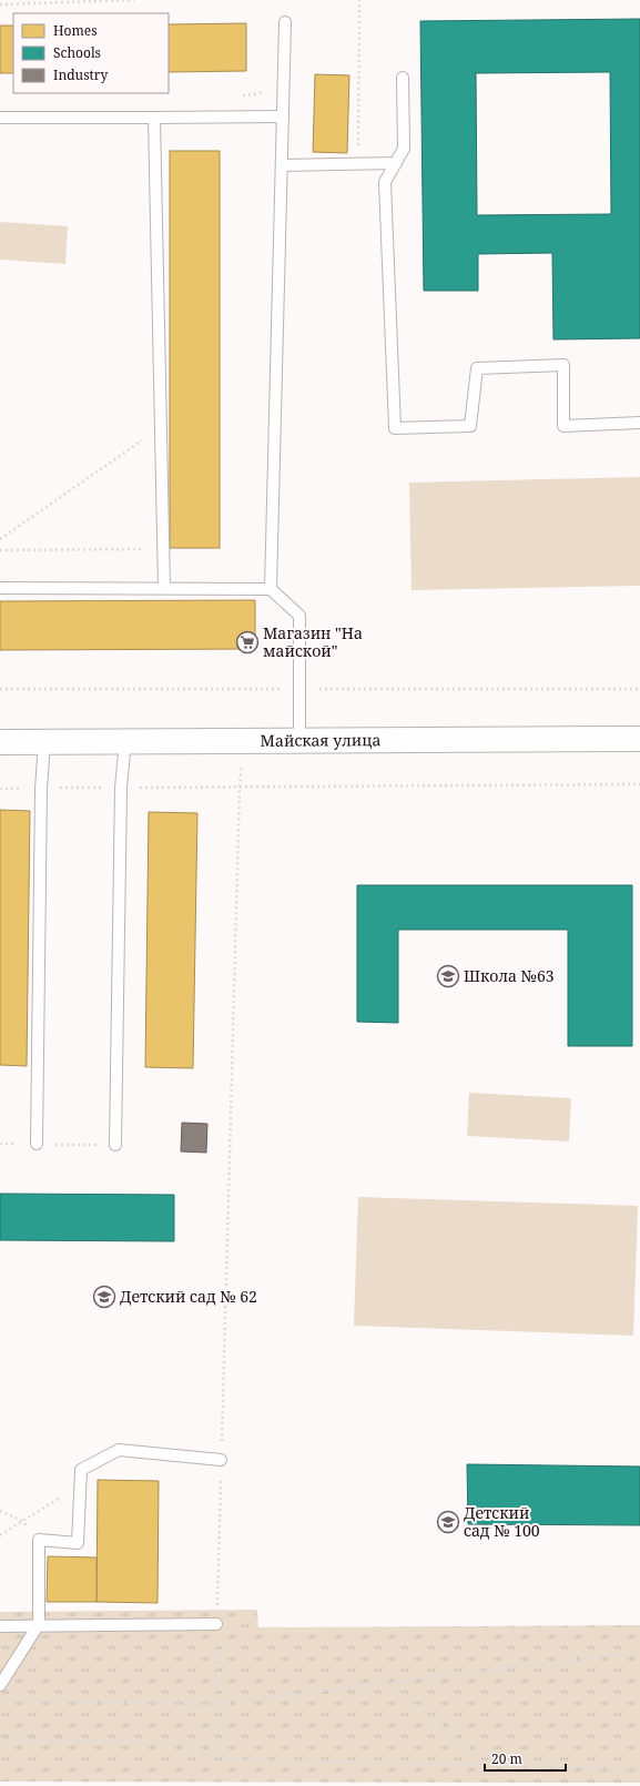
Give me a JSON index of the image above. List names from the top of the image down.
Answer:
{
  "streets": {
    "street": ["Майская улица"]
  },
  "places": {
    "supermarket": ["Магазин \"На майской\""],
    "school or university": ["Школа №63", "Детский сад № 62", "Детский сад № 100"]
  },
  "legend": ["Homes", "Schools", "Industry"],
  "scale_bar": "20 m"
}
